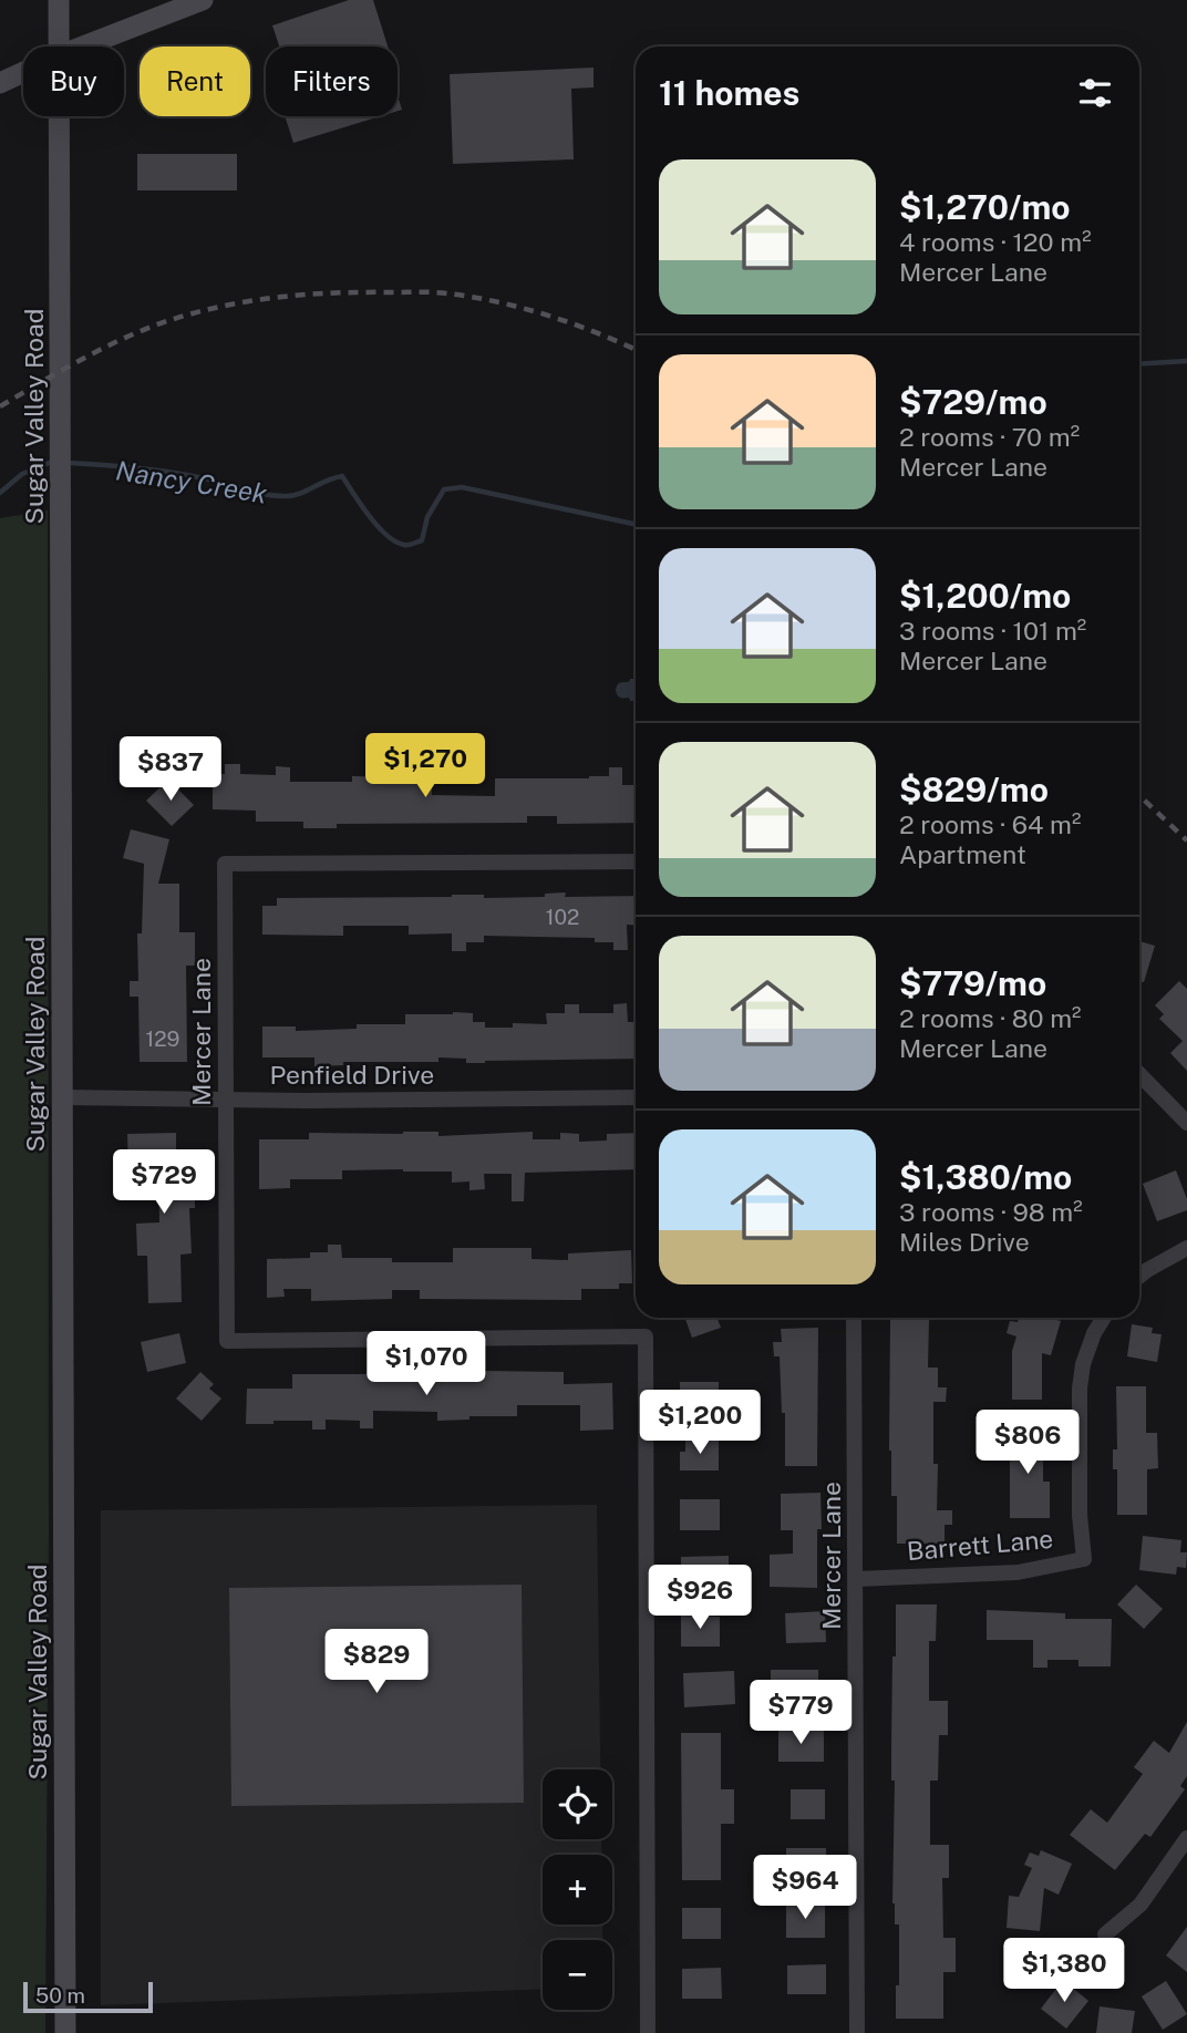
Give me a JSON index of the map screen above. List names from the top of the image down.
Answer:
{
  "streets": {
    "street": [
      "Sugar Valley Road",
      "Mercer Lane",
      "Penfield Drive",
      "Barrett Lane"
    ]
  },
  "crossings": [
    ["Sugar Valley Road", "Penfield Drive"],
    ["Mercer Lane", "Penfield Drive"],
    ["Mercer Lane", "Barrett Lane"]
  ],
  "water": ["Nancy Creek"],
  "house_numbers": ["102", "129"],
  "scale_bar": "50 m",
  "page": {
    "chip": ["Buy", "Rent", "Filters"],
    "heading": "11 homes",
    "list": [
      {
        "name": "$1,270/mo",
        "note": "4 rooms · 120 m² · Mercer Lane"
      },
      {
        "name": "$729/mo",
        "note": "2 rooms · 70 m² · Mercer Lane"
      },
      {
        "name": "$1,200/mo",
        "note": "3 rooms · 101 m² · Mercer Lane"
      },
      {
        "name": "$829/mo",
        "note": "2 rooms · 64 m² · Apartment"
      },
      {
        "name": "$779/mo",
        "note": "2 rooms · 80 m² · Mercer Lane"
      },
      {
        "name": "$1,380/mo",
        "note": "3 rooms · 98 m² · Miles Drive"
      }
    ],
    "price": [
      "$1,270",
      "$837",
      "$729",
      "$1,070",
      "$1,200",
      "$806",
      "$926",
      "$829",
      "$779",
      "$964",
      "$1,380"
    ],
    "map_buttons": ["+", "−"],
    "scale": "50 m"
  }
}
